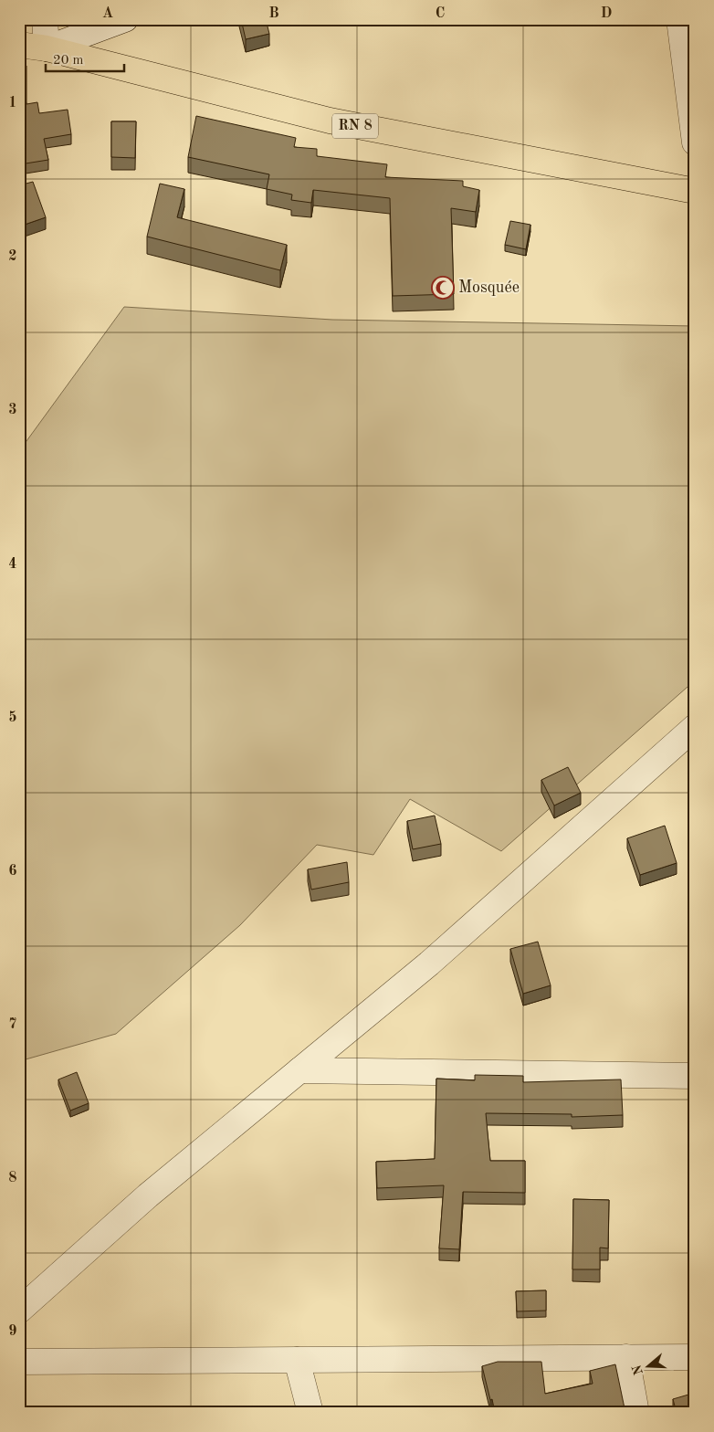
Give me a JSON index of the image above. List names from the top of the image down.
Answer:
{
  "streets": {
    "main road": ["RN 8"]
  },
  "places": {
    "mosque": ["Mosquée"]
  },
  "scale_bar": "20 m",
  "north": "left",
  "grid": {
    "columns": [
      "A",
      "B",
      "C",
      "D"
    ],
    "rows": [
      "1",
      "2",
      "3",
      "4",
      "5",
      "6",
      "7",
      "8",
      "9"
    ]
  }
}
